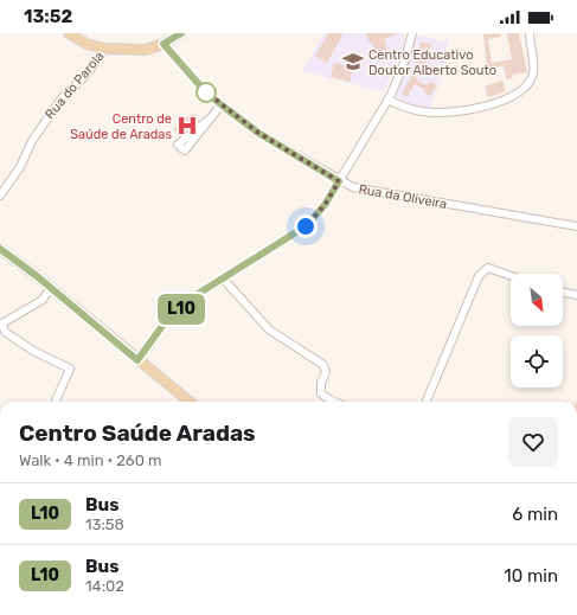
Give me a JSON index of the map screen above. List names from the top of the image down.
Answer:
{
  "streets": {
    "street": ["Rua do Parola", "Rua da Oliveira"]
  },
  "places": {
    "school or university": ["Centro Educativo Doutor Alberto Souto"],
    "hospital": ["Centro de Saúde de Aradas"]
  },
  "lines": ["bus line L10"],
  "north": "bottom right",
  "page": {
    "status": "13:52",
    "on_map": "L10",
    "heading": ["Centro Saúde Aradas", "Walk · 4 min · 260 m"],
    "list": [
      {
        "mark": "L10",
        "name": "Bus",
        "note": "13:58",
        "value": "6 min"
      },
      {
        "mark": "L10",
        "name": "Bus",
        "note": "14:02",
        "value": "10 min"
      }
    ]
  }
}
